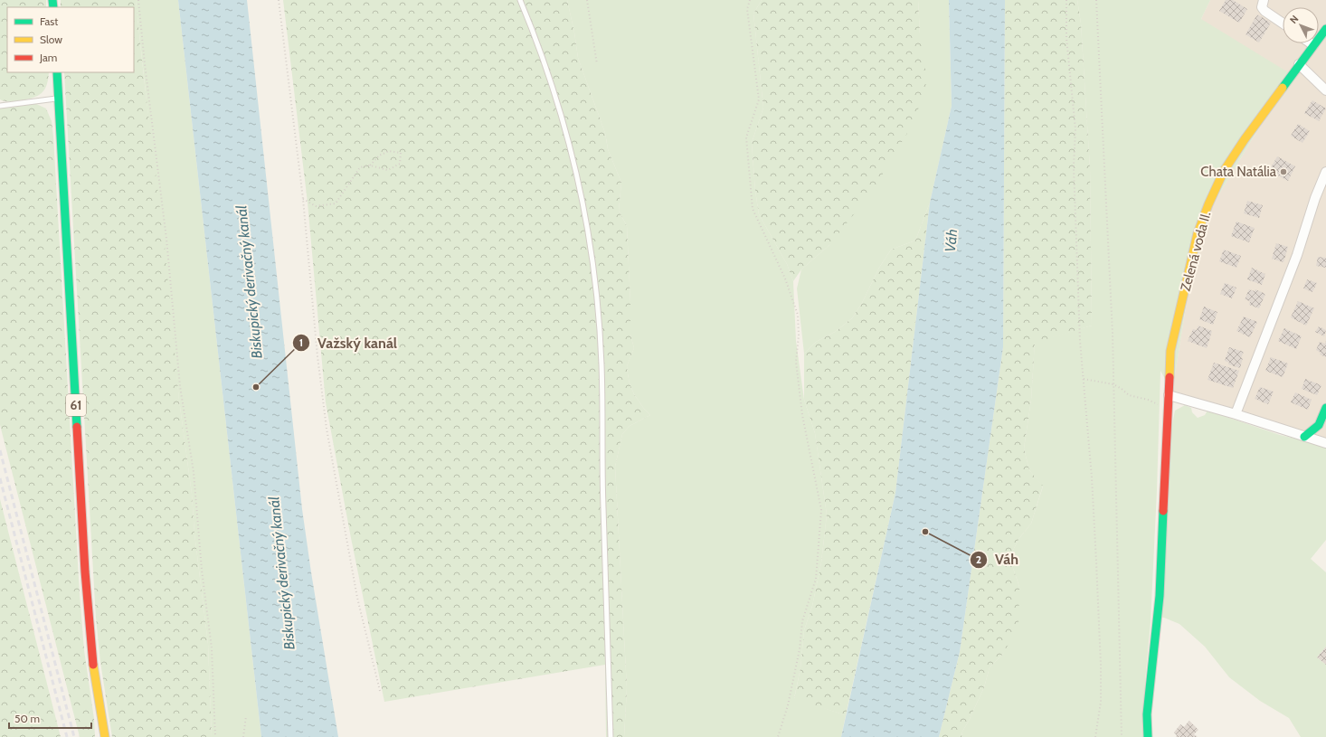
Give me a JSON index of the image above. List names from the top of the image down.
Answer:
{
  "streets": {
    "street": ["Zelená voda II.", "61"]
  },
  "water": ["Váh", "Biskupický derivačný kanál"],
  "places": ["Chata Natália", "Važský kanál", "Váh"],
  "legend": ["Fast", "Slow", "Jam"],
  "scale_bar": "50 m",
  "north": "top left"
}
